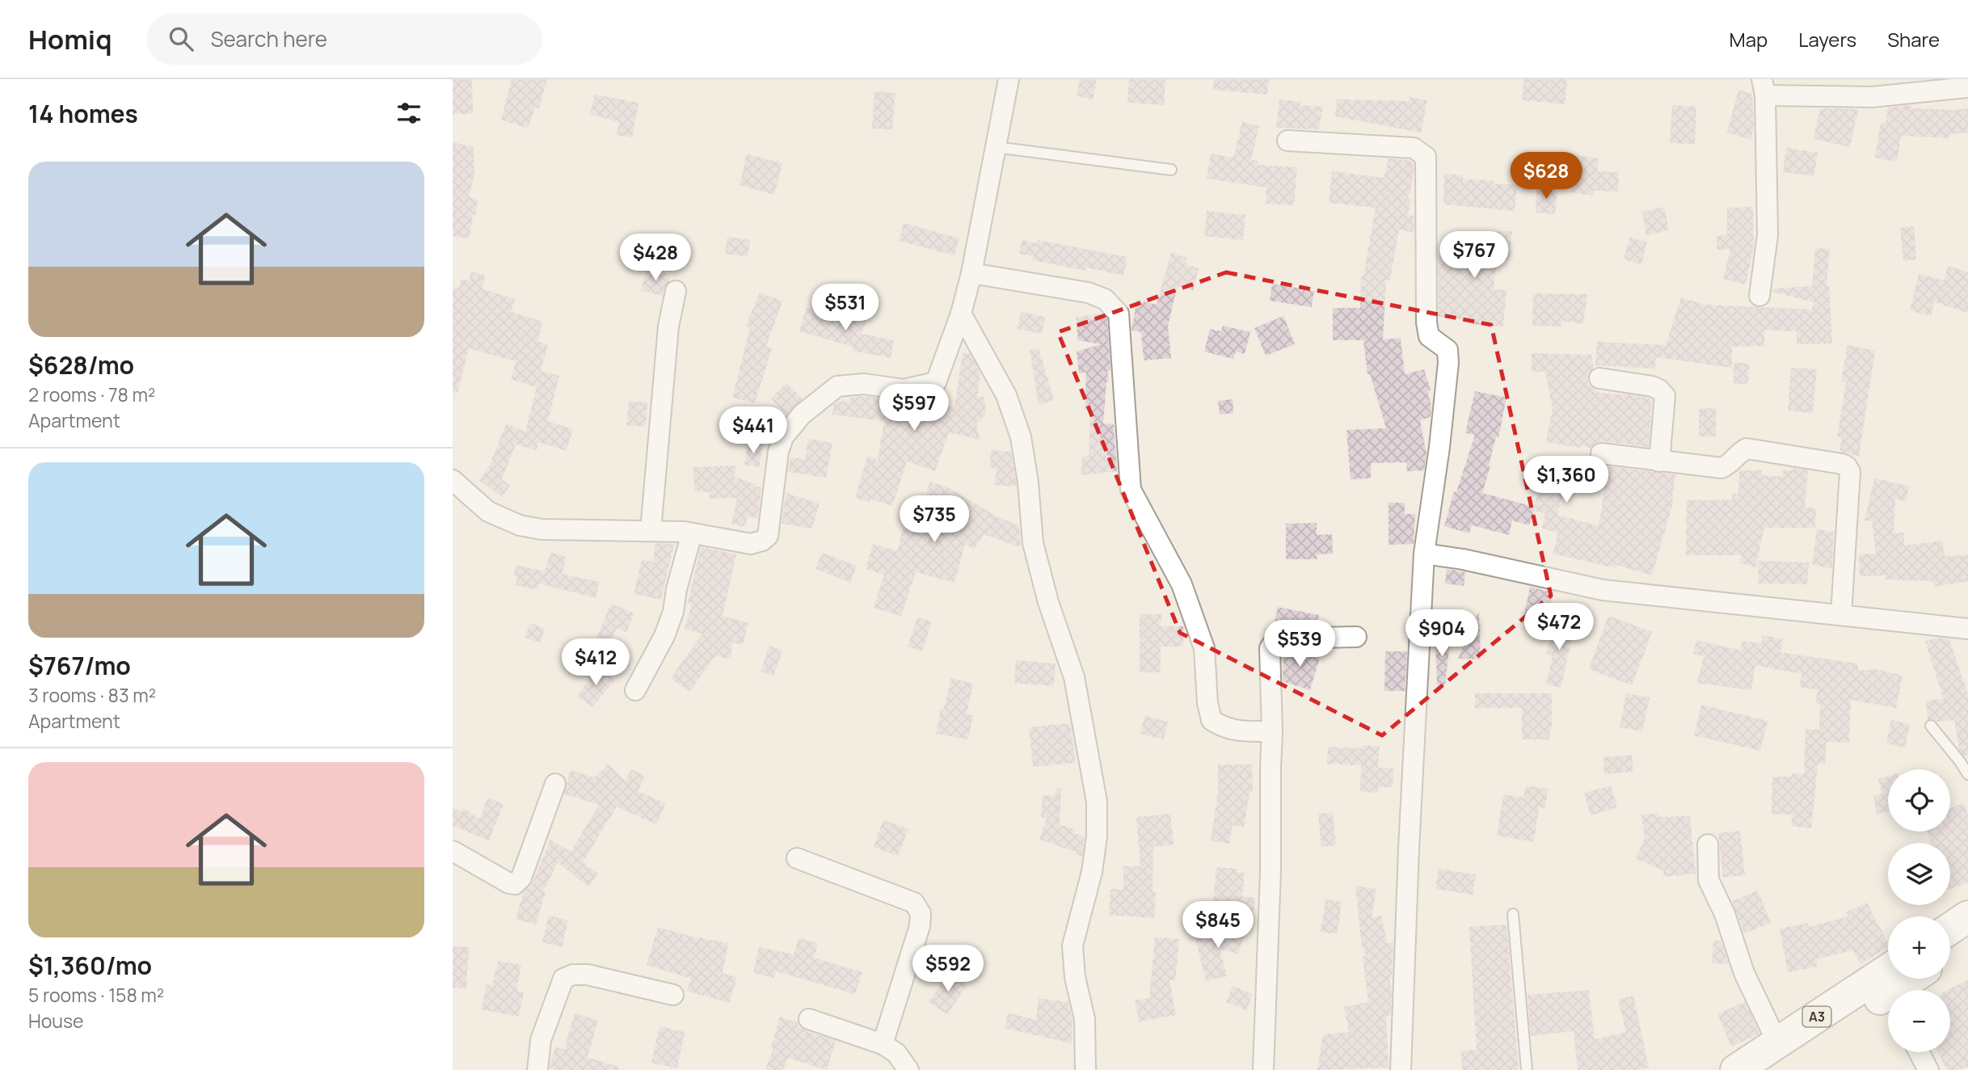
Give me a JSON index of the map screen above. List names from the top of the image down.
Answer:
{
  "streets": {
    "highway": ["A3"]
  },
  "page": {
    "header": "Homiq",
    "search": "Search here",
    "nav": ["Map", "Layers", "Share"],
    "heading": "14 homes",
    "list": [
      {
        "name": "$628/mo",
        "note": "2 rooms · 78 m² · Apartment"
      },
      {
        "name": "$767/mo",
        "note": "3 rooms · 83 m² · Apartment"
      },
      {
        "name": "$1,360/mo",
        "note": "5 rooms · 158 m² · House"
      }
    ],
    "price": [
      "$628",
      "$767",
      "$428",
      "$531",
      "$597",
      "$441",
      "$1,360",
      "$735",
      "$472",
      "$904",
      "$539",
      "$412",
      "$845",
      "$592"
    ],
    "map_buttons": ["+", "−"]
  }
}
